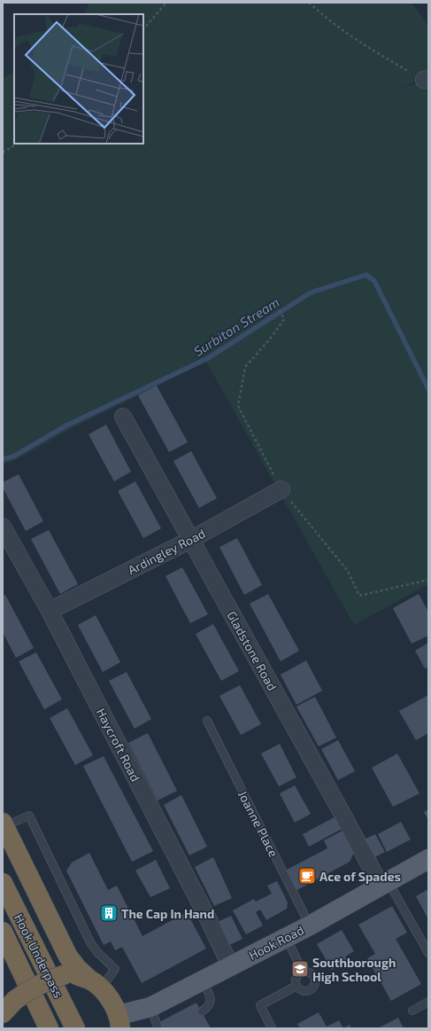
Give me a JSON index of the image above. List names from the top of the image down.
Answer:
{
  "streets": {
    "highway": ["Hook Underpass"],
    "main road": ["Hook Road"],
    "street": ["Ardingley Road", "Gladstone Road", "Haycroft Road"],
    "lane": ["Joanne Place"]
  },
  "crossings": [
    ["Ardingley Road", "Gladstone Road"],
    ["Ardingley Road", "Haycroft Road"],
    ["Gladstone Road", "Hook Road"],
    ["Haycroft Road", "Hook Road"],
    ["Joanne Place", "Hook Road"]
  ],
  "water": ["Surbiton Stream"],
  "places": {
    "cafe": ["Ace of Spades"],
    "building": ["The Cap In Hand"],
    "school or university": ["Southborough High School"]
  }
}
